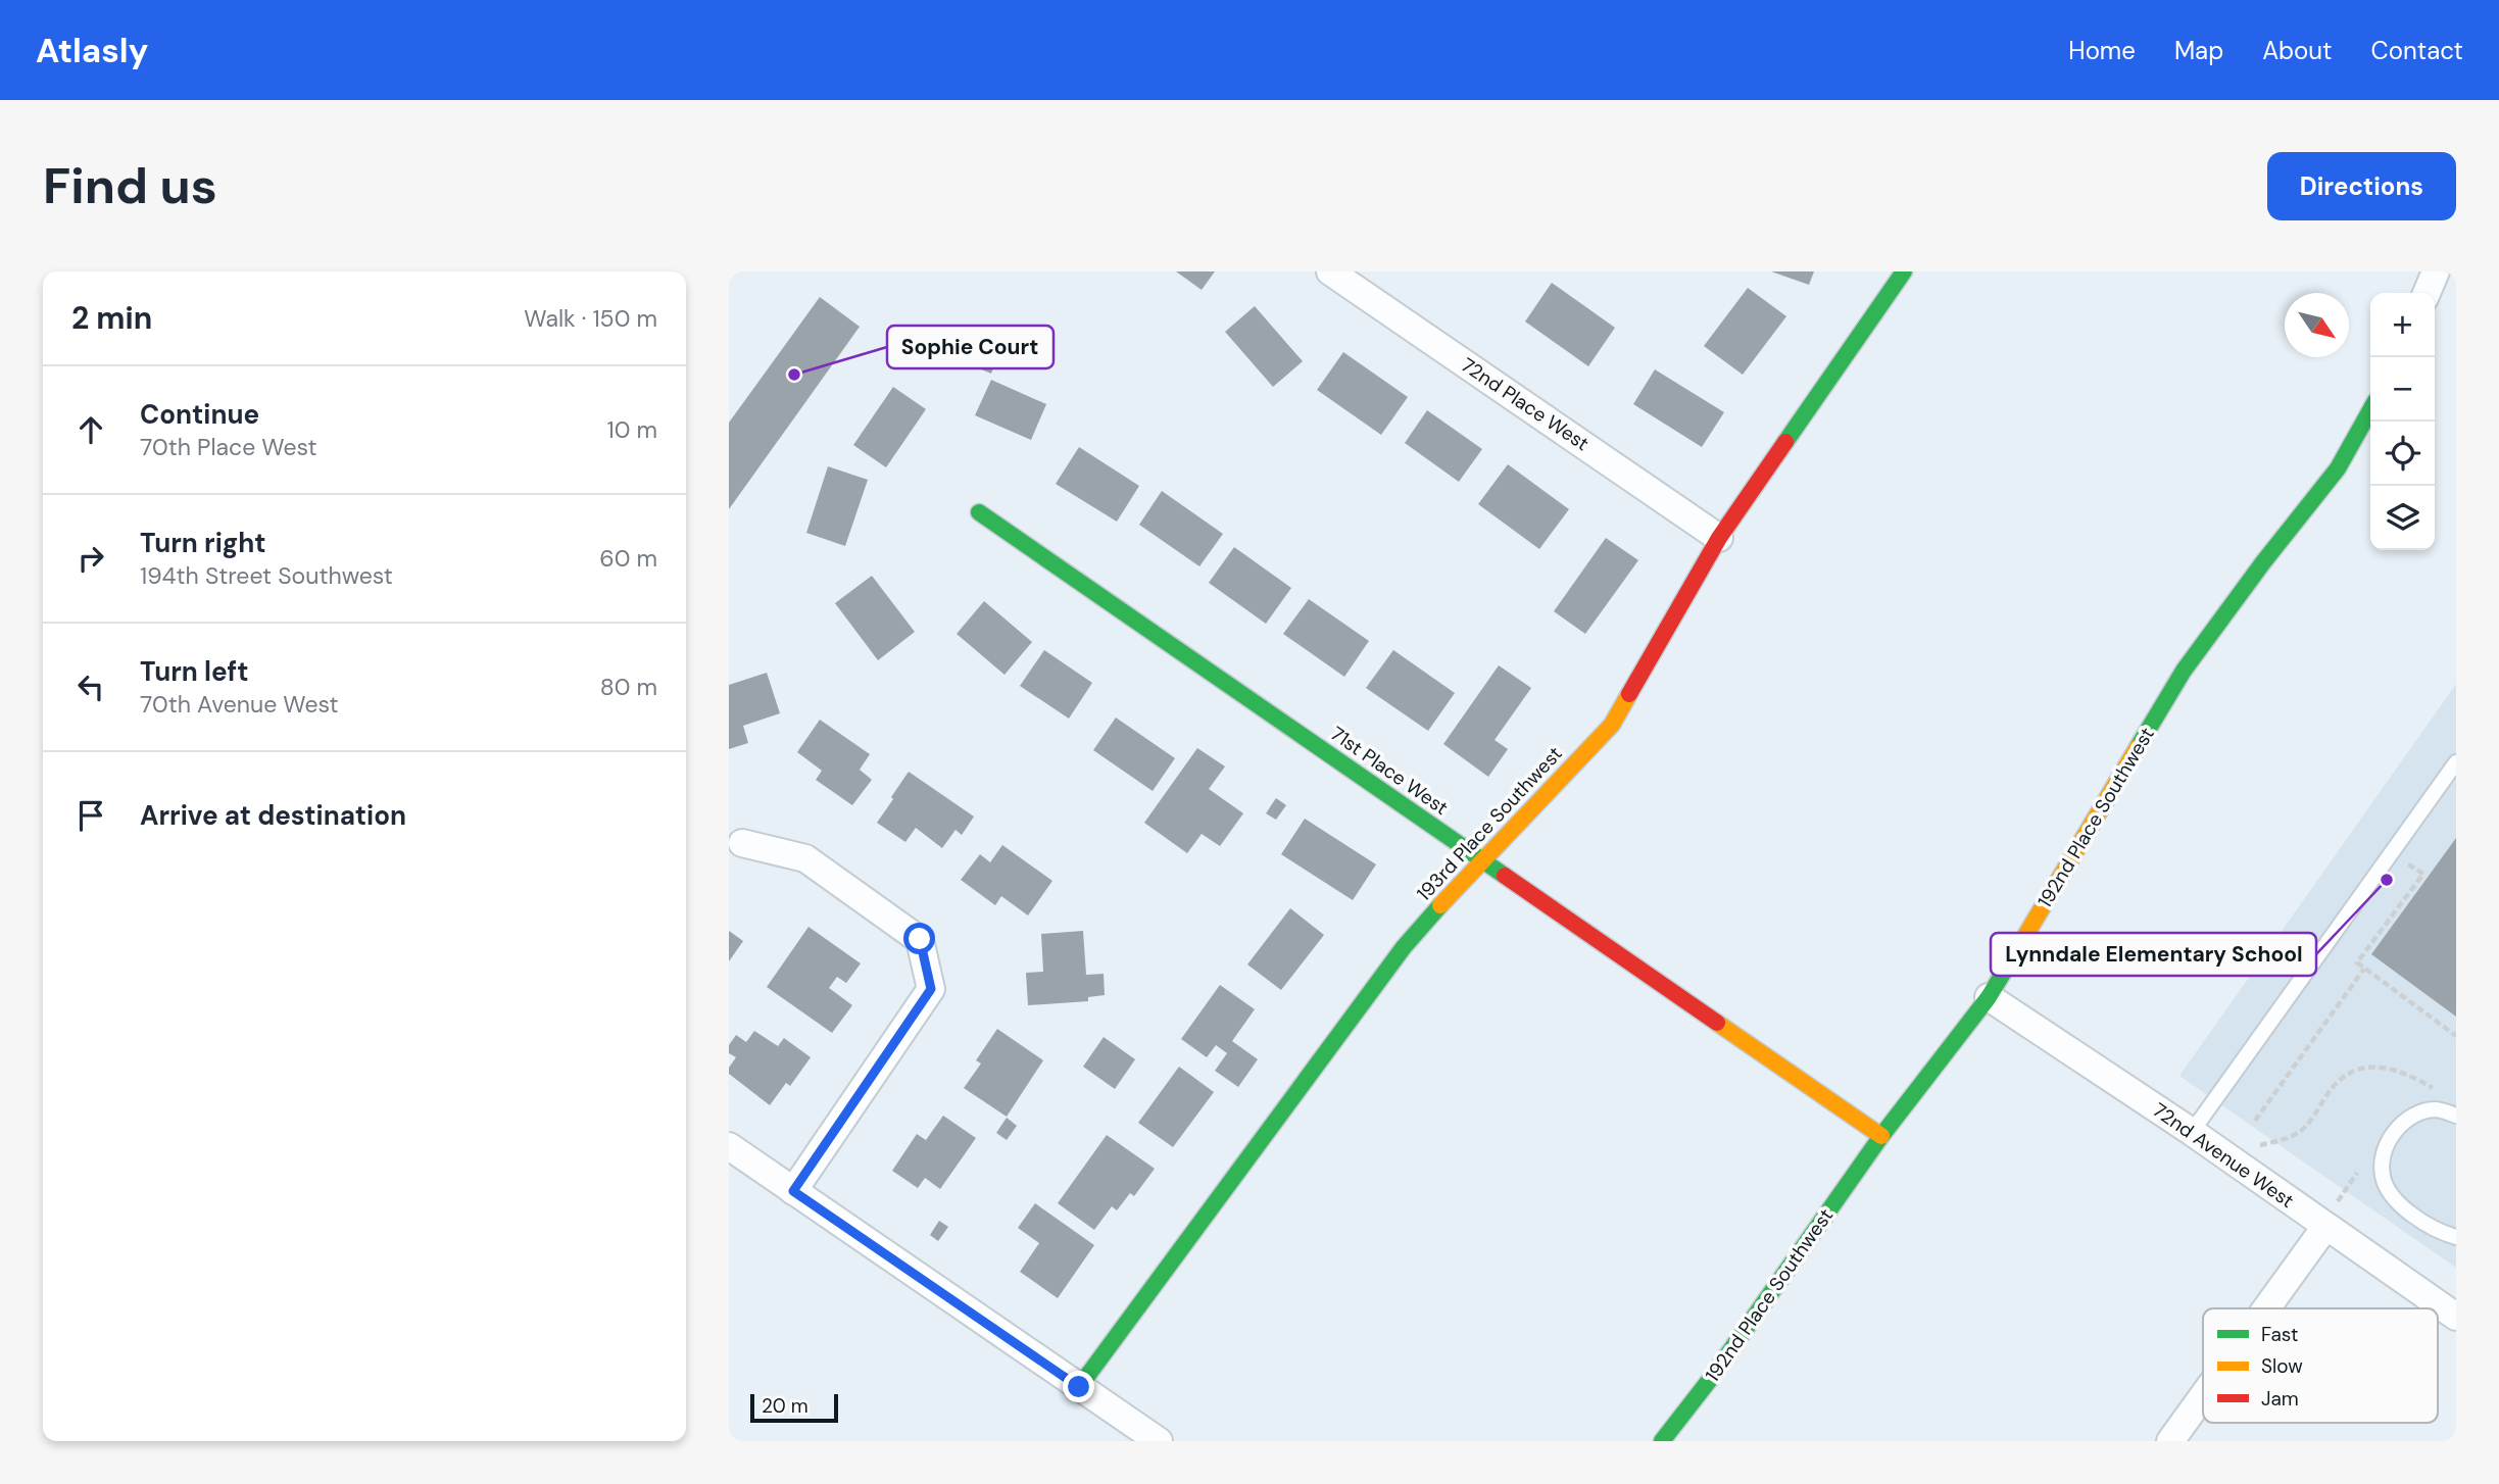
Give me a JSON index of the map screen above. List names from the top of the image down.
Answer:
{
  "streets": {
    "street": [
      "72nd Place West",
      "71st Place West",
      "192nd Place Southwest",
      "193rd Place Southwest",
      "72nd Avenue West"
    ]
  },
  "crossings": [
    ["72nd Place West", "193rd Place Southwest"],
    ["71st Place West", "192nd Place Southwest"],
    ["71st Place West", "193rd Place Southwest"],
    ["192nd Place Southwest", "72nd Avenue West"]
  ],
  "places": ["Sophie Court", "Lynndale Elementary School"],
  "legend": ["Fast", "Slow", "Jam"],
  "scale_bar": "20 m",
  "north": "bottom right",
  "page": {
    "header": "Atlasly",
    "nav": [
      "Home",
      "Map",
      "About",
      "Contact"
    ],
    "buttons": "Directions",
    "title": "Find us",
    "heading": ["2 min", "Walk · 150 m"],
    "map_buttons": ["+", "−"],
    "list": [
      ["Continue", "70th Place West", "10 m"],
      ["Turn right", "194th Street Southwest", "60 m"],
      ["Turn left", "70th Avenue West", "80 m"],
      "Arrive at destination"
    ],
    "scale": "20 m"
  }
}
